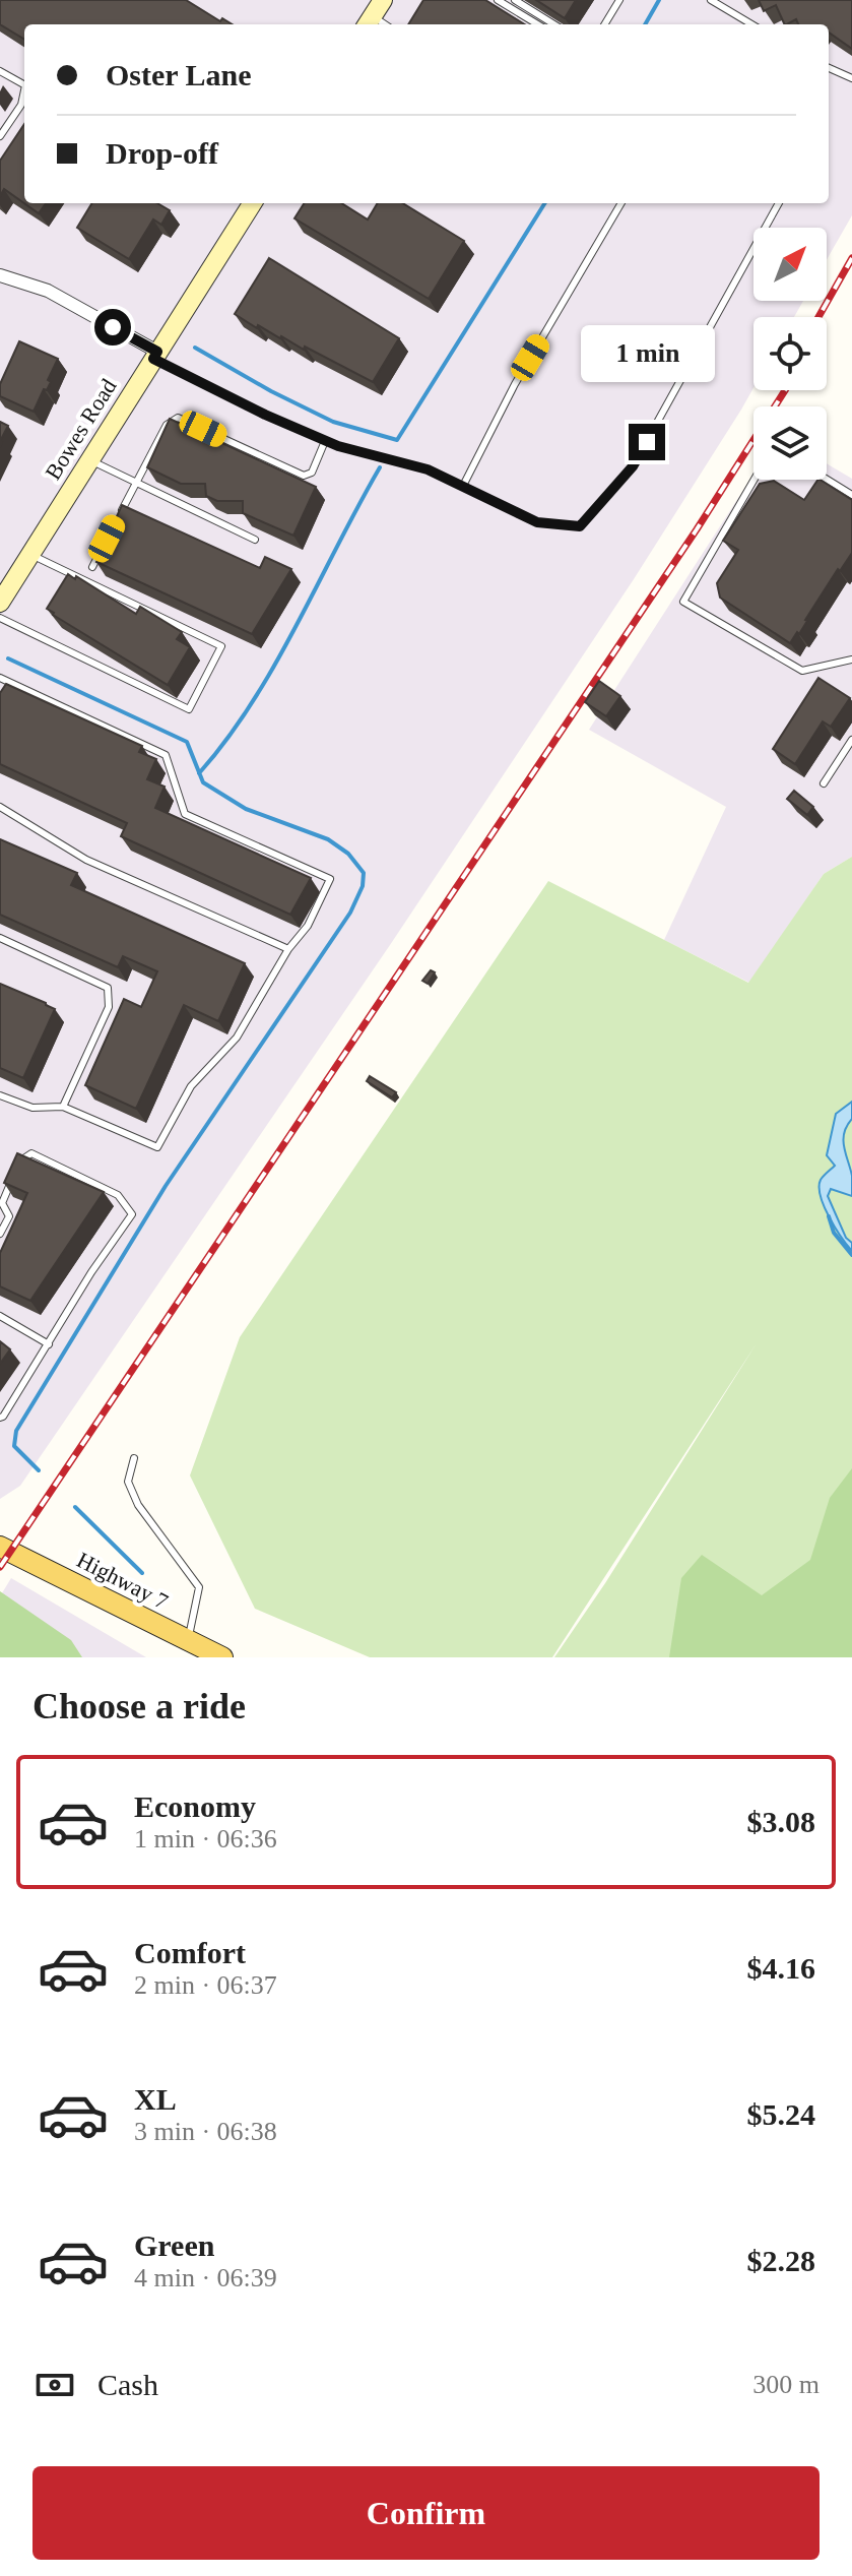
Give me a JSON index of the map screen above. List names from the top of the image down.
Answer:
{
  "streets": {
    "main road": ["Highway 7"],
    "street": ["Bowes Road"]
  },
  "north": "top right",
  "page": {
    "banner": ["Oster Lane", "Drop-off"],
    "bubble": "1 min",
    "heading": "Choose a ride",
    "list": [
      {
        "name": "Economy",
        "note": "1 min · 06:36",
        "value": "$3.08"
      },
      {
        "name": "Comfort",
        "note": "2 min · 06:37",
        "value": "$4.16"
      },
      {
        "name": "XL",
        "note": "3 min · 06:38",
        "value": "$5.24"
      },
      {
        "name": "Green",
        "note": "4 min · 06:39",
        "value": "$2.28"
      }
    ],
    "pay": ["Cash", "300 m"],
    "buttons": "Confirm"
  }
}
